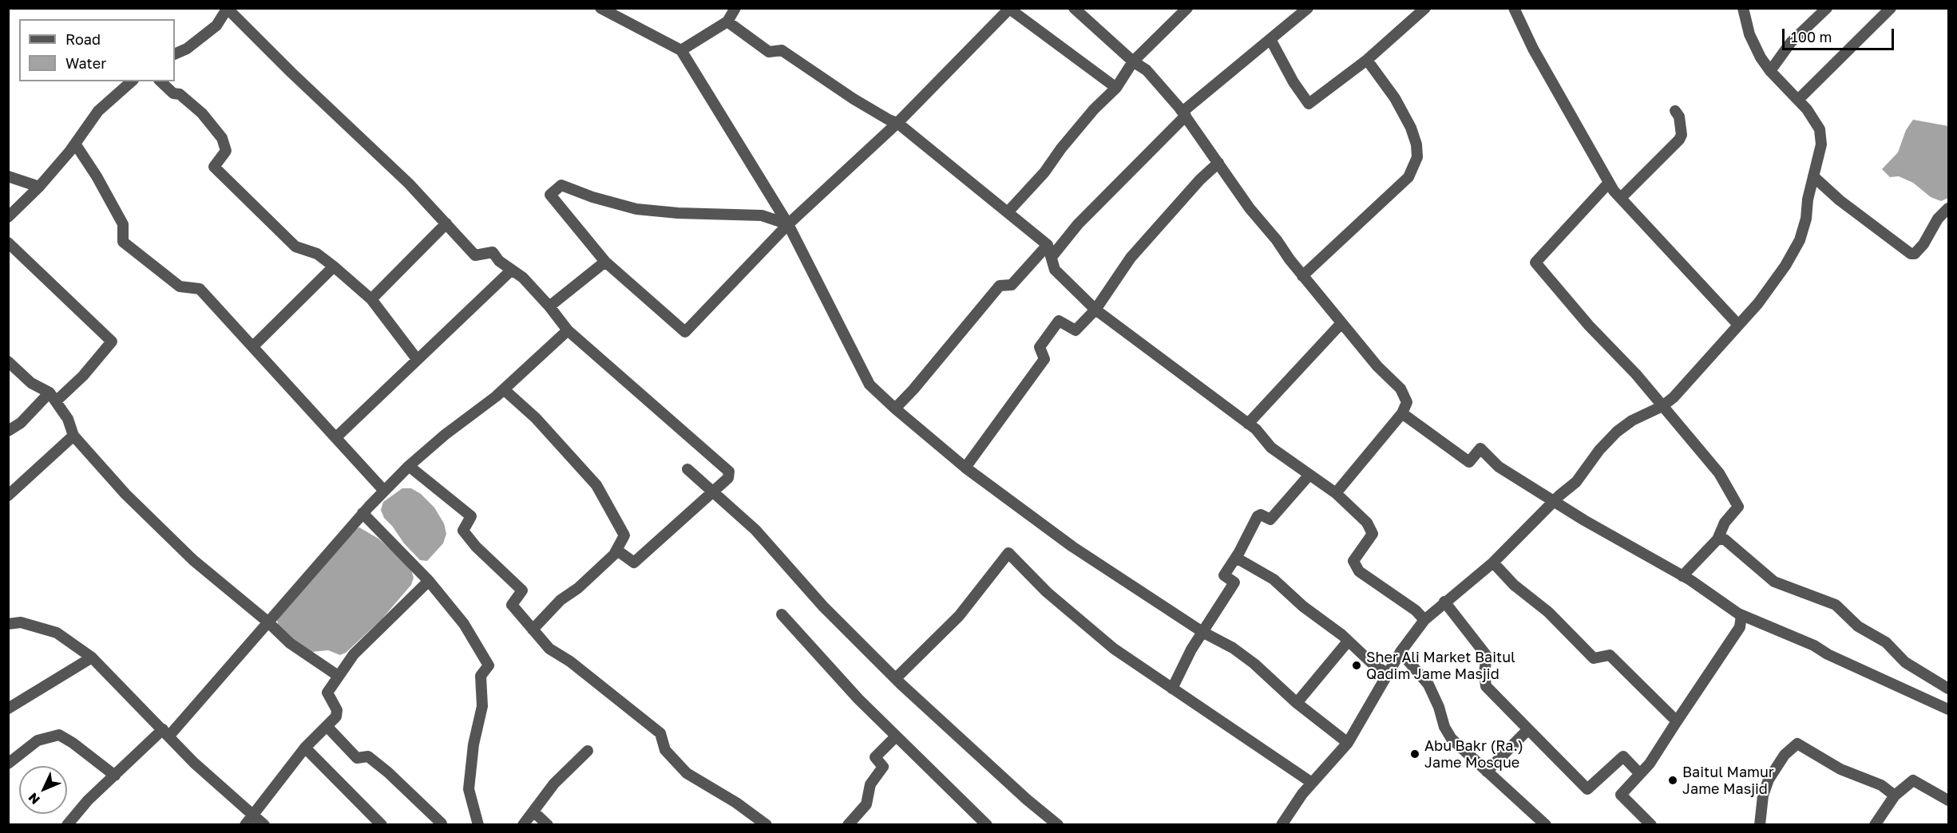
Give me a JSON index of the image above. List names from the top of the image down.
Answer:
{
  "places": ["Sher Ali Market Baitul Qadim Jame Masjid", "Abu Bakr (Ra.) Jame Mosque", "Baitul Mamur Jame Masjid"],
  "legend": ["Road", "Water"],
  "scale_bar": "100 m",
  "north": "bottom left"
}
